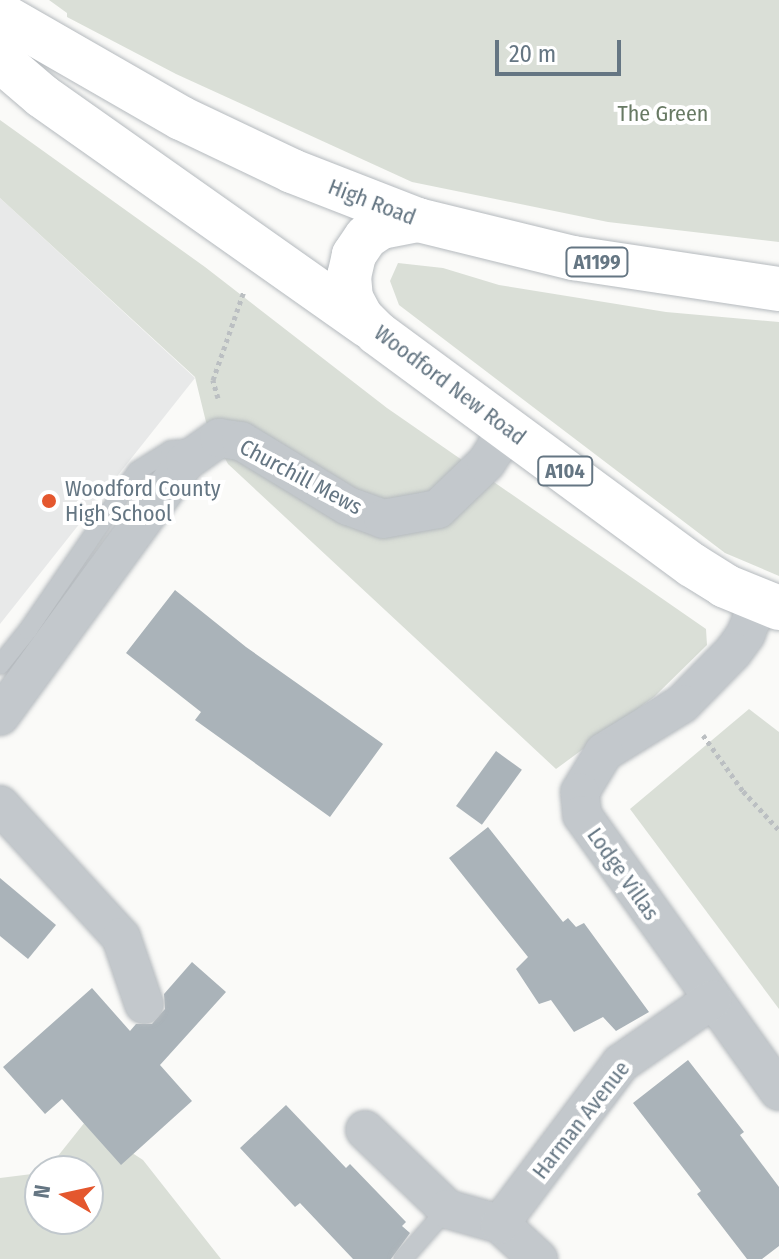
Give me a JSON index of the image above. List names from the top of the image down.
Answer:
{
  "streets": {
    "main road": [
      "High Road",
      "A1199",
      "Woodford New Road",
      "A104"
    ],
    "street": ["Churchill Mews", "Lodge Villas", "Harman Avenue"]
  },
  "crossings": [
    ["High Road", "Woodford New Road"],
    ["Woodford New Road", "A104"],
    ["Woodford New Road", "Churchill Mews"],
    ["Woodford New Road", "Lodge Villas"],
    ["Lodge Villas", "Harman Avenue"]
  ],
  "parks": ["The Green"],
  "places": ["Woodford County High School"],
  "scale_bar": "20 m",
  "north": "left"
}
